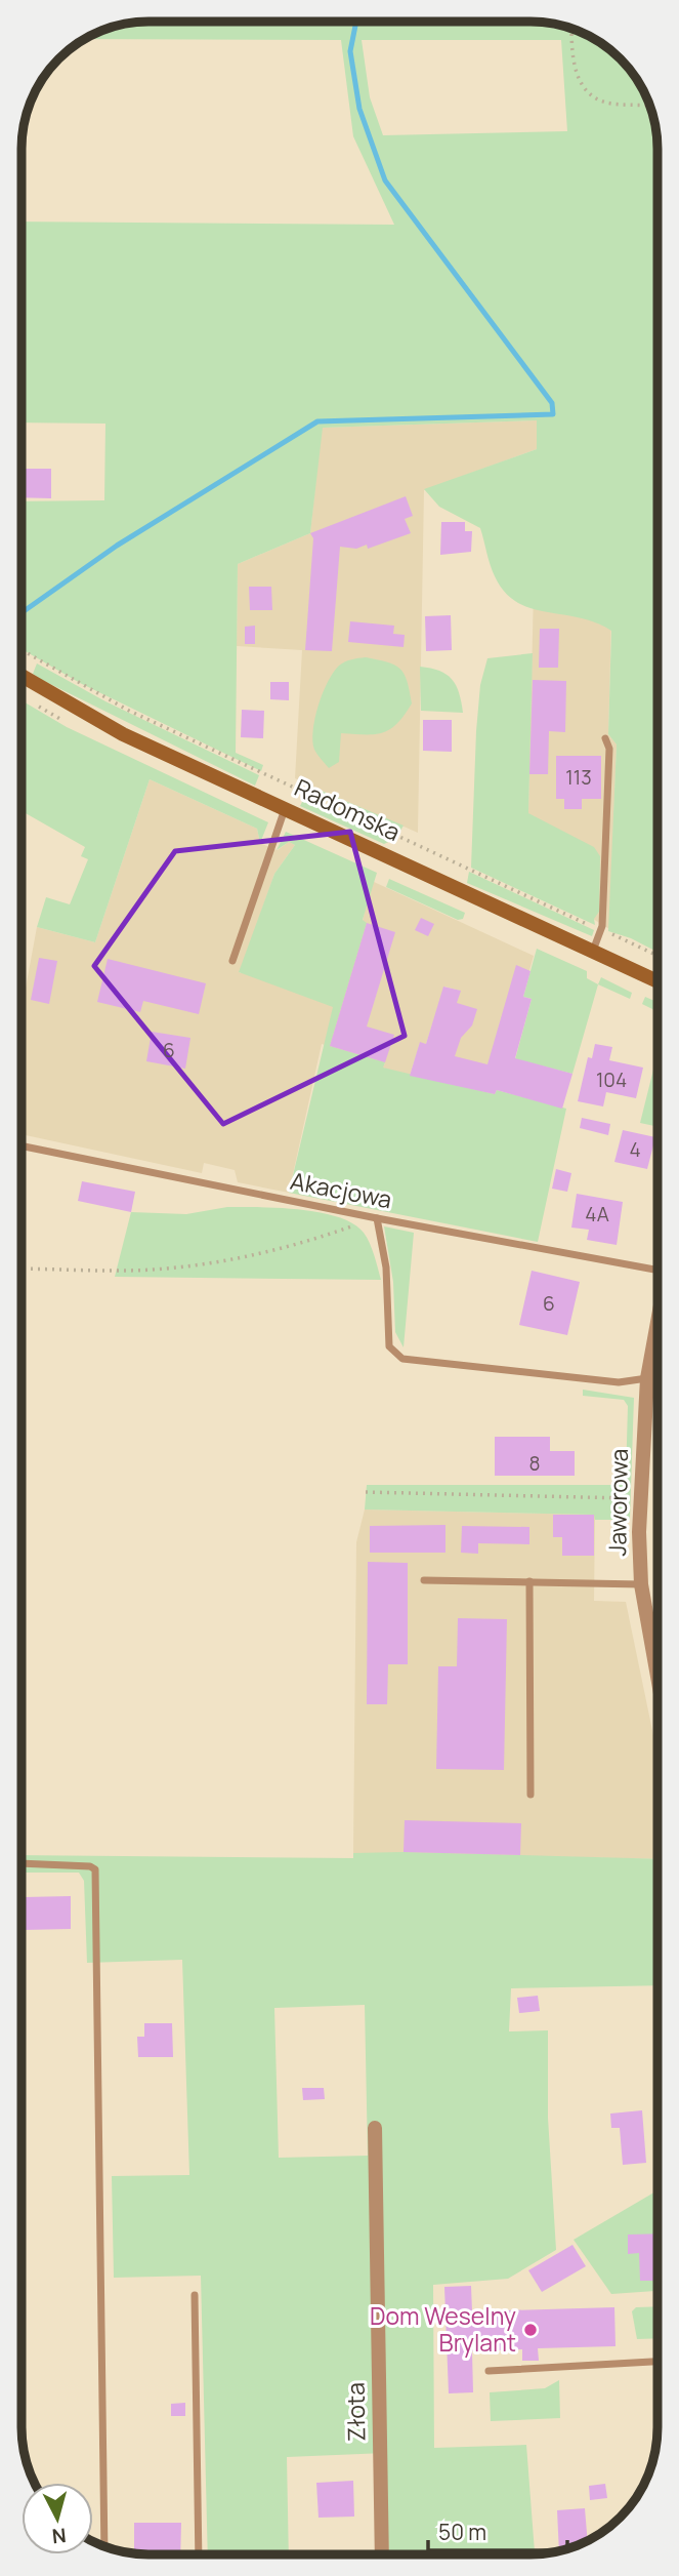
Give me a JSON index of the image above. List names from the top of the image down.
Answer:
{
  "streets": {
    "main road": ["Radomska"],
    "street": ["Jaworowa", "Złota"],
    "lane": ["Akacjowa"]
  },
  "places": ["Dom Weselny Brylant"],
  "house_numbers": [
    "113",
    "6",
    "104",
    "4",
    "4A",
    "6",
    "8"
  ],
  "scale_bar": "50 m",
  "north": "bottom"
}
